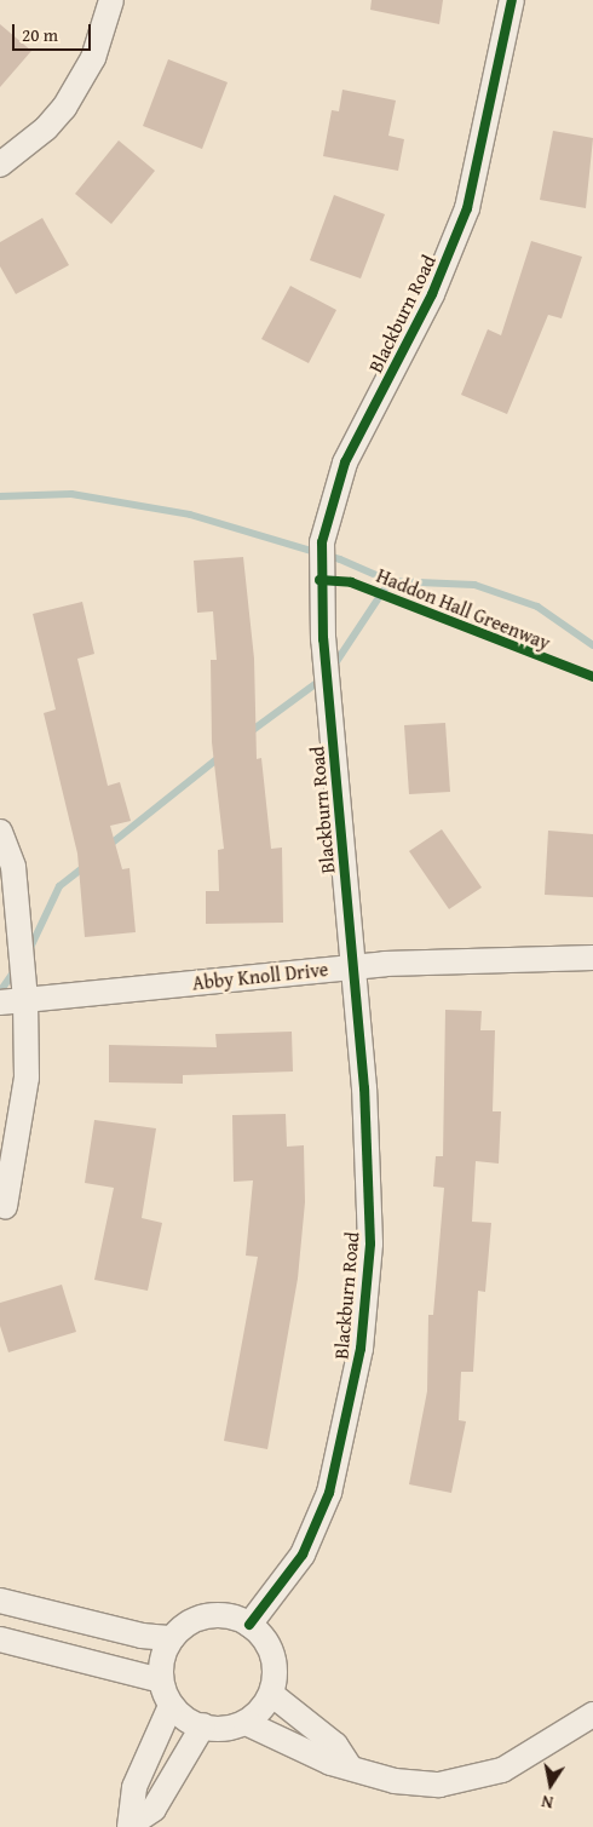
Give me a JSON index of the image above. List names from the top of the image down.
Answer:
{
  "streets": {
    "street": ["Blackburn Road", "Abby Knoll Drive"],
    "cycle path": ["Haddon Hall Greenway"]
  },
  "crossings": [
    ["Blackburn Road", "Abby Knoll Drive"]
  ],
  "scale_bar": "20 m",
  "north": "bottom"
}
